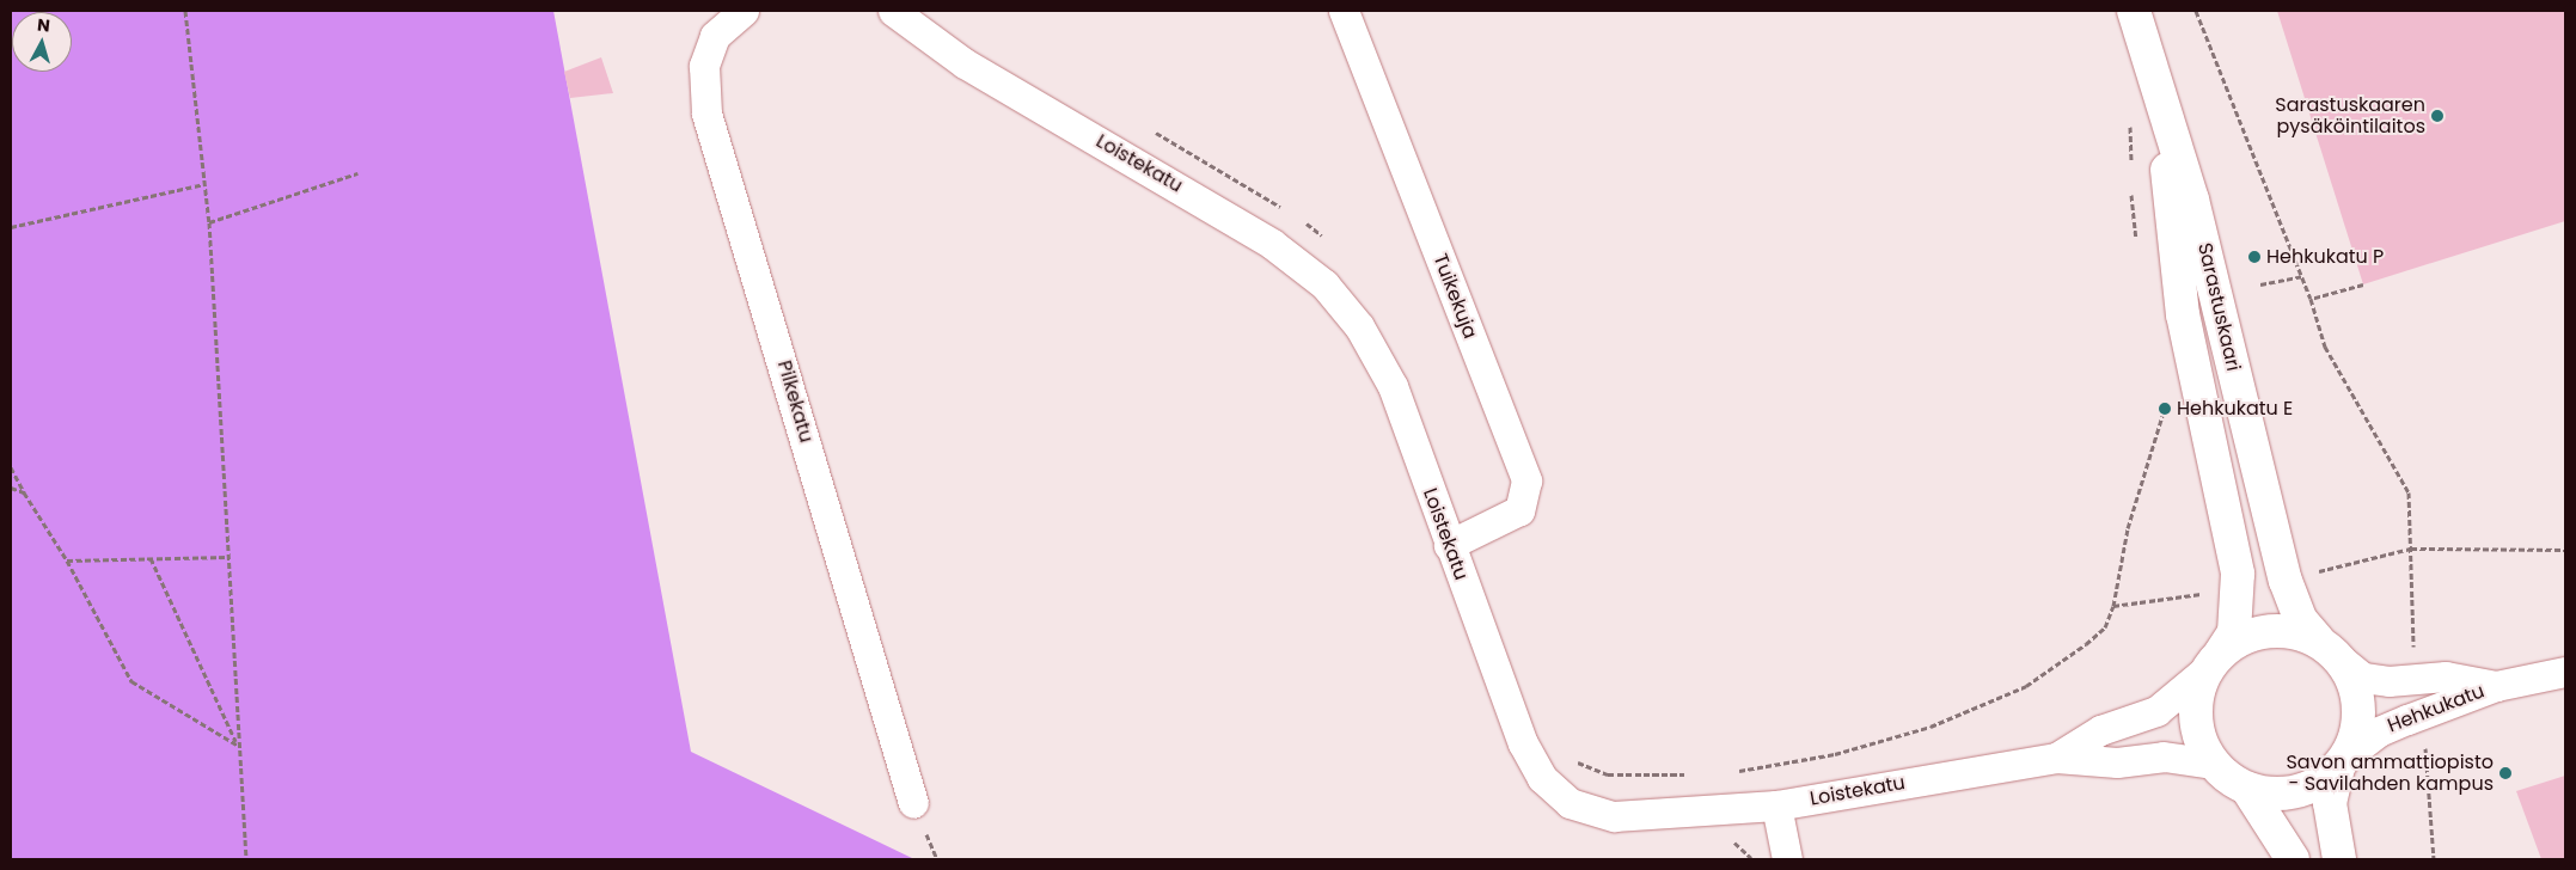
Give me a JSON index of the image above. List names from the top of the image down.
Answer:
{
  "streets": {
    "street": [
      "Loistekatu",
      "Tuikekuja",
      "Sarastuskaari",
      "Pilkekatu",
      "Hehkukatu"
    ]
  },
  "crossings": [
    ["Loistekatu", "Tuikekuja"],
    ["Loistekatu", "Sarastuskaari"],
    ["Loistekatu", "Hehkukatu"],
    ["Sarastuskaari", "Hehkukatu"]
  ],
  "places": [
    "Sarastuskaaren pysäköintilaitos",
    "Hehkukatu P",
    "Hehkukatu E",
    "Savon ammattiopisto - Savilahden kampus"
  ],
  "north": "top"
}
